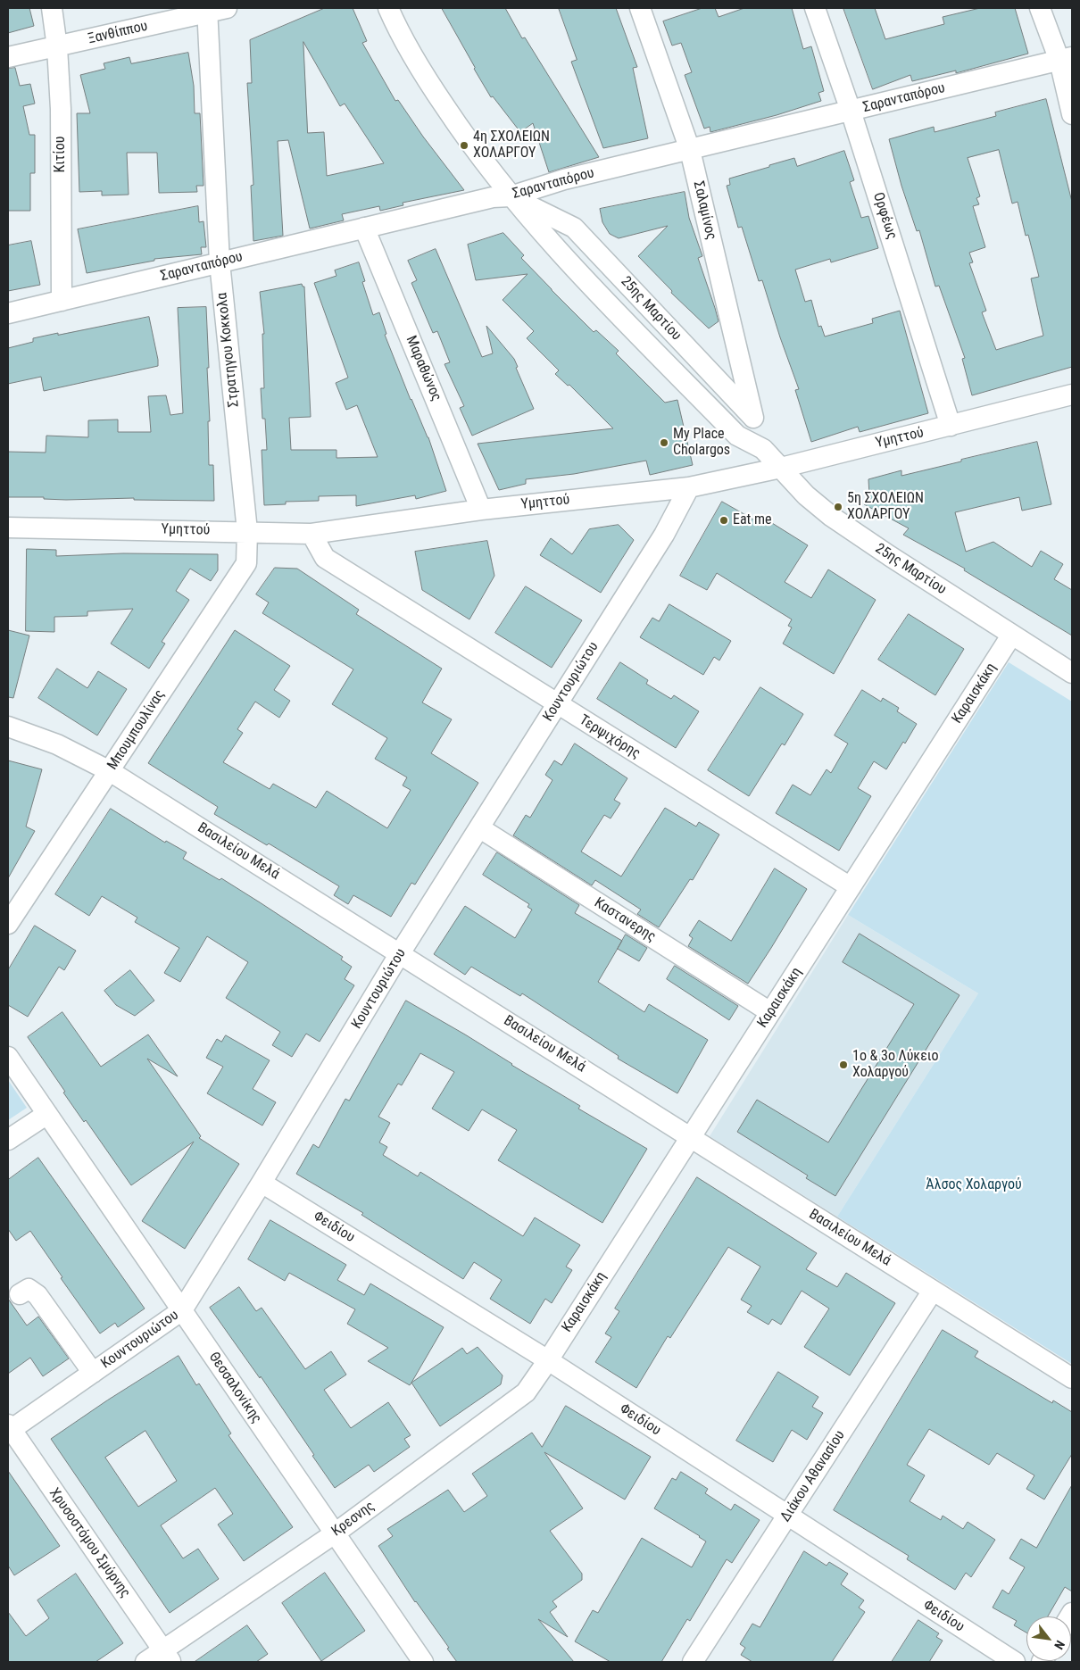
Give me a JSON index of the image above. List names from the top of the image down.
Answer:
{
  "streets": {
    "street": [
      "Ξανθίππου",
      "Σαρανταπόρου",
      "Κιτίου",
      "Σαλαμίνος",
      "Ορφέως",
      "25ης Μαρτίου",
      "Στρατηγου Κοκκολα",
      "Μαραθώνος",
      "Υμηττού",
      "Κουντουριώτου",
      "Καραισκάκη",
      "Μπουμπουλίνας",
      "Τερψιχόρης",
      "Βασιλείου Μελά",
      "Καστανερης",
      "Φειδίου",
      "Θεσσαλονίκης",
      "Διάκου Αθανασίου",
      "Κρεσνης",
      "Χρυσοστόμου Σμύρνης"
    ]
  },
  "crossings": [
    ["Ξανθίππου", "Κιτίου"],
    ["Ξανθίππου", "Στρατηγου Κοκκολα"],
    ["Σαρανταπόρου", "Κιτίου"],
    ["Σαρανταπόρου", "Σαλαμίνος"],
    ["Σαρανταπόρου", "Ορφέως"],
    ["Σαρανταπόρου", "25ης Μαρτίου"],
    ["Σαρανταπόρου", "Στρατηγου Κοκκολα"],
    ["Σαρανταπόρου", "Μαραθώνος"],
    ["Σαλαμίνος", "25ης Μαρτίου"],
    ["Ορφέως", "Υμηττού"],
    ["25ης Μαρτίου", "Υμηττού"],
    ["25ης Μαρτίου", "Καραισκάκη"],
    ["Στρατηγου Κοκκολα", "Υμηττού"],
    ["Στρατηγου Κοκκολα", "Μπουμπουλίνας"],
    ["Μαραθώνος", "Υμηττού"],
    ["Υμηττού", "Κουντουριώτου"],
    ["Υμηττού", "Μπουμπουλίνας"],
    ["Υμηττού", "Τερψιχόρης"],
    ["Κουντουριώτου", "Τερψιχόρης"],
    ["Κουντουριώτου", "Βασιλείου Μελά"],
    ["Κουντουριώτου", "Καστανερης"],
    ["Κουντουριώτου", "Φειδίου"],
    ["Κουντουριώτου", "Θεσσαλονίκης"],
    ["Κουντουριώτου", "Χρυσοστόμου Σμύρνης"],
    ["Καραισκάκη", "Τερψιχόρης"],
    ["Καραισκάκη", "Βασιλείου Μελά"],
    ["Καραισκάκη", "Καστανερης"],
    ["Καραισκάκη", "Φειδίου"],
    ["Καραισκάκη", "Κρεσνης"],
    ["Μπουμπουλίνας", "Βασιλείου Μελά"],
    ["Βασιλείου Μελά", "Διάκου Αθανασίου"],
    ["Φειδίου", "Διάκου Αθανασίου"],
    ["Φειδίου", "Κρεσνης"],
    ["Θεσσαλονίκης", "Κρεσνης"],
    ["Κρεσνης", "Χρυσοστόμου Σμύρνης"]
  ],
  "parks": ["Άλσος Χολαργού"],
  "places": [
    "4η ΣΧΟΛΕΙΩΝ ΧΟΛΑΡΓΟΥ",
    "My Place Cholargos",
    "5η ΣΧΟΛΕΙΩΝ ΧΟΛΑΡΓΟΥ",
    "Eat me",
    "1ο & 3ο Λύκειο Χολαργού"
  ],
  "north": "bottom right"
}
